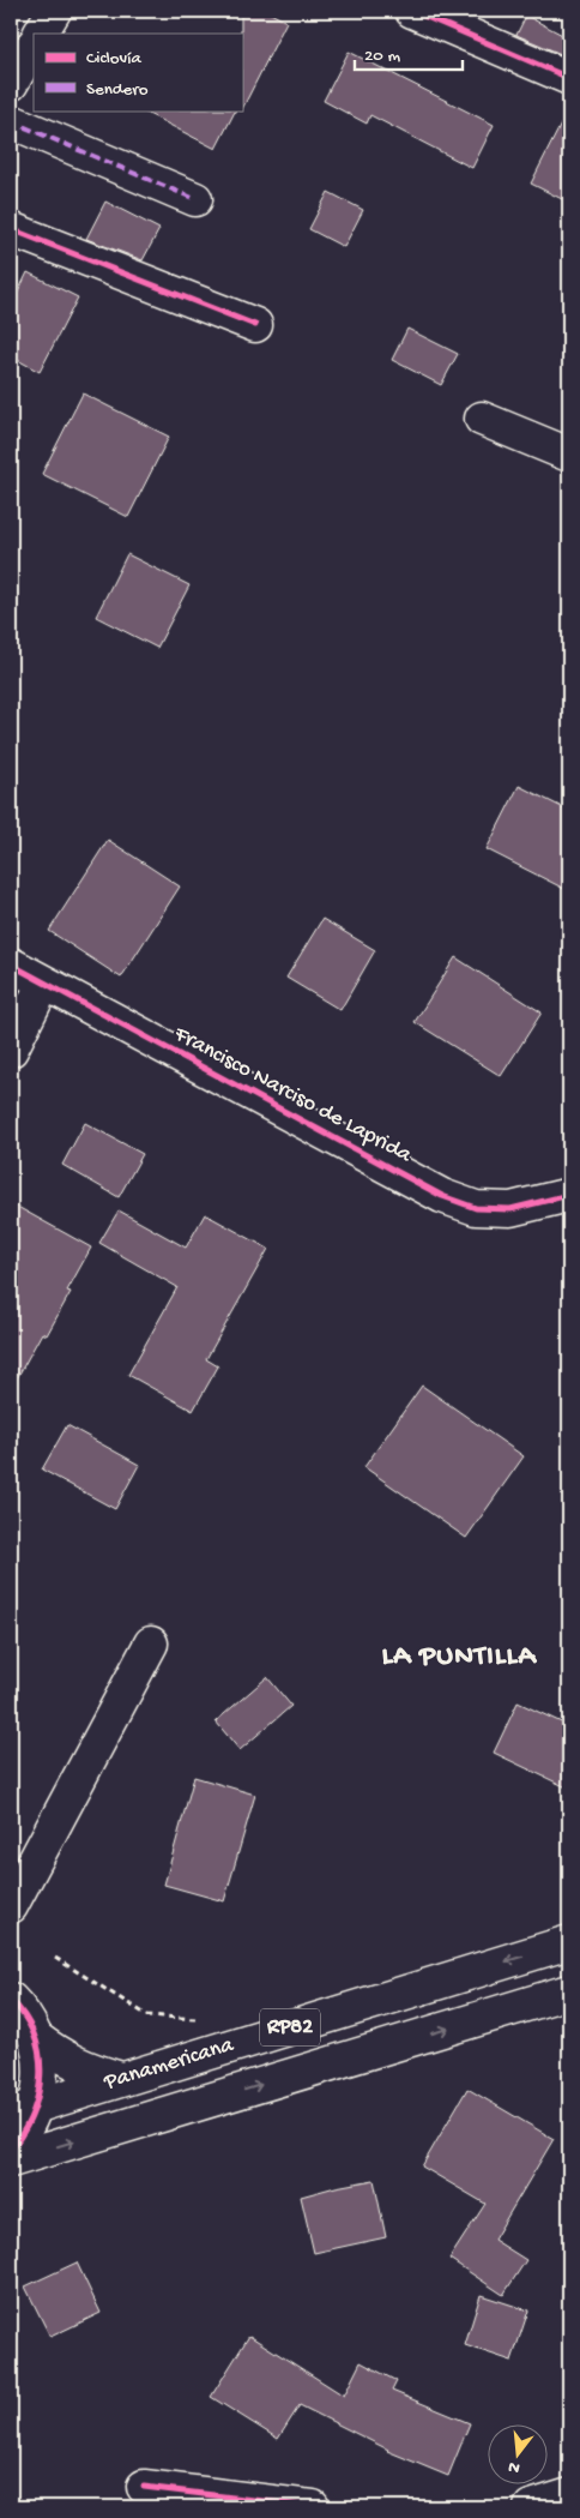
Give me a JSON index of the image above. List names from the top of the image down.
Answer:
{
  "streets": {
    "street": ["Francisco Narciso de Laprida", "RP82", "Panamericana"]
  },
  "districts": ["LA PUNTILLA"],
  "legend": ["Ciclovía", "Sendero"],
  "scale_bar": "20 m",
  "north": "bottom"
}
